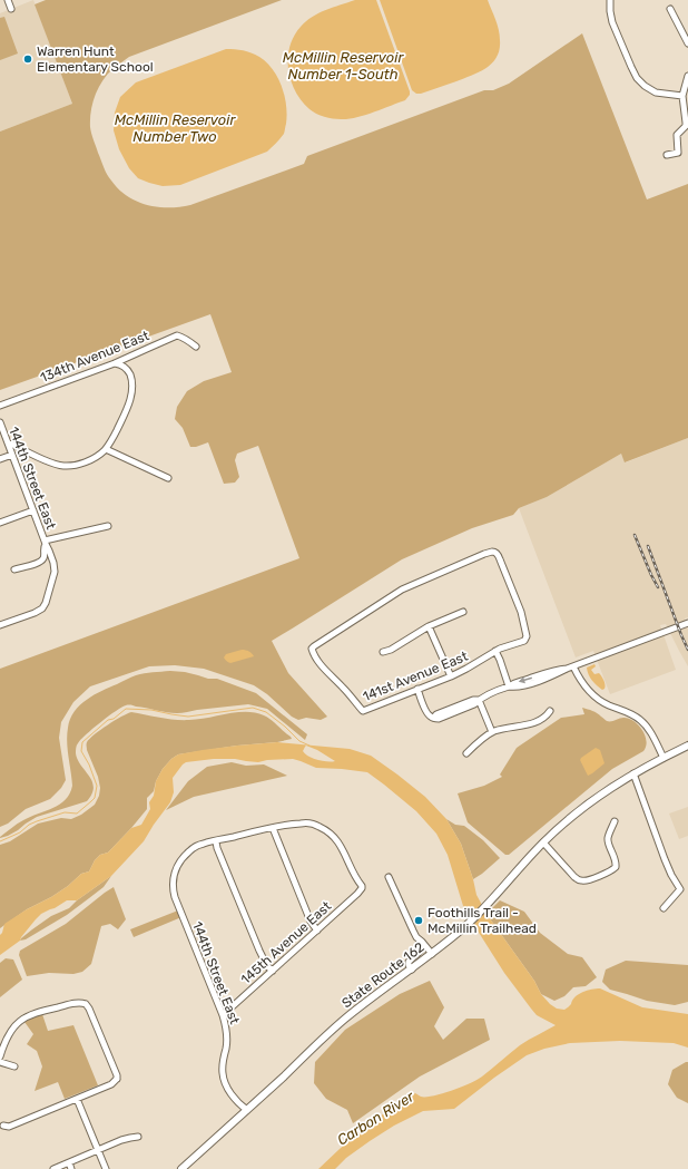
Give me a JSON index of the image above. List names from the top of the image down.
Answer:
{
  "streets": {
    "main road": ["State Route 162"],
    "street": [
      "134th Avenue East",
      "144th Street East",
      "141st Avenue East",
      "145th Avenue East"
    ]
  },
  "crossings": [
    ["144th Street East", "145th Avenue East"],
    ["144th Street East", "State Route 162"]
  ],
  "water": ["McMillin Reservoir Number 1-South", "McMillin Reservoir Number Two", "Carbon River"],
  "places": ["Warren Hunt Elementary School", "Foothills Trail - McMillin Trailhead"]
}
